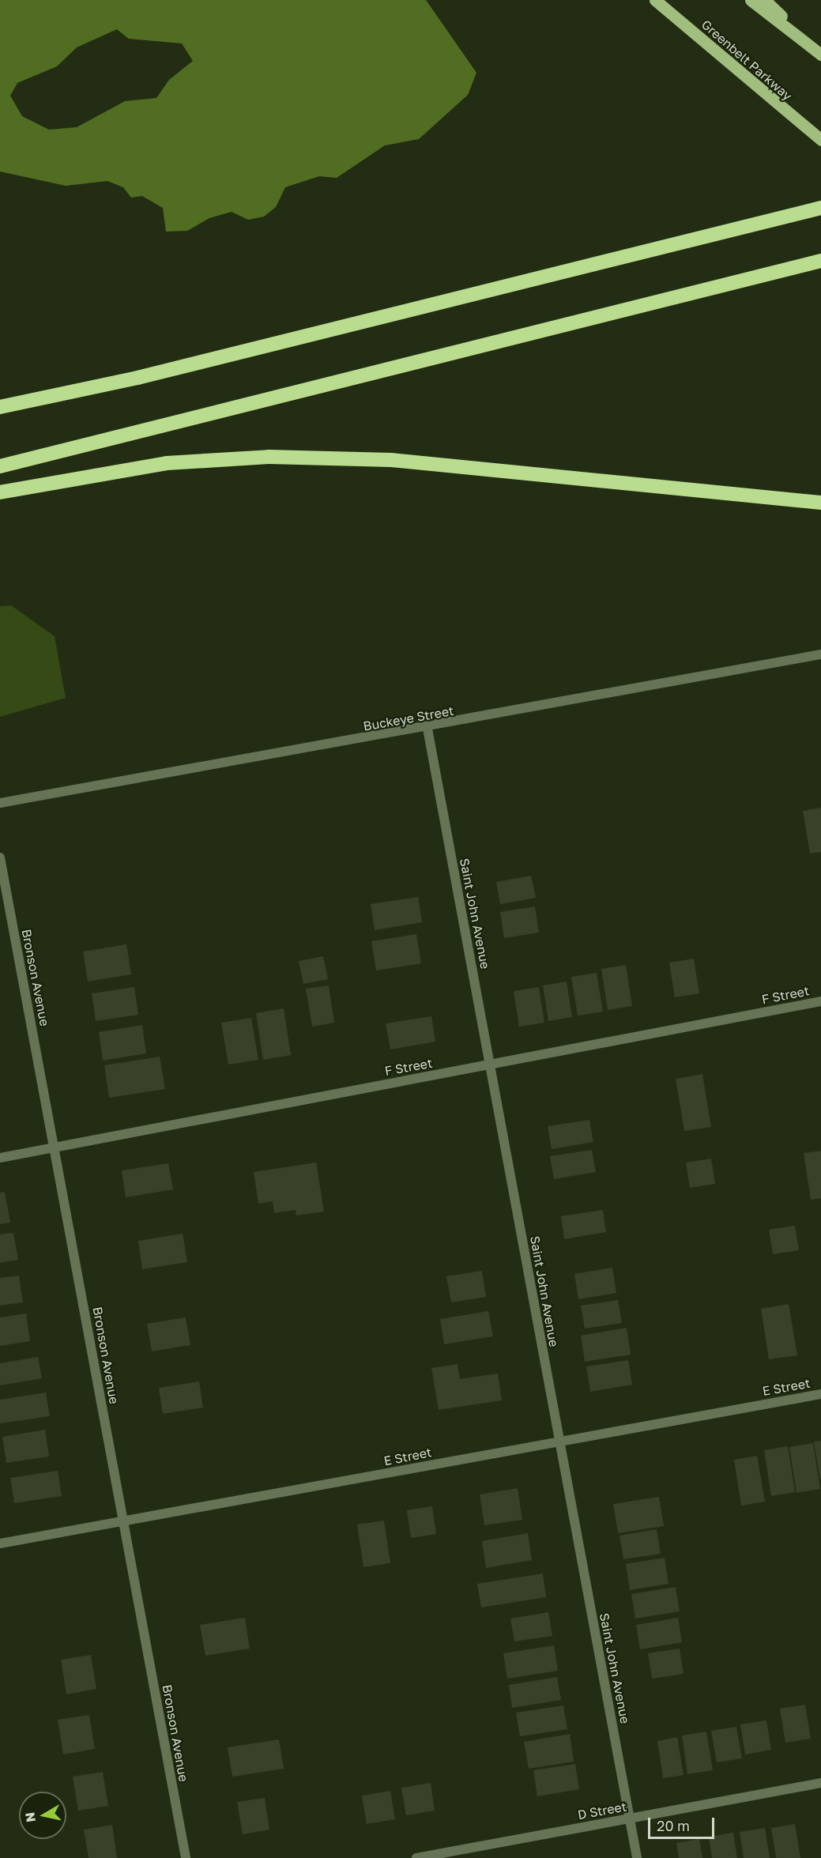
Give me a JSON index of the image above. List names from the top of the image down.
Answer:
{
  "streets": {
    "main road": ["Greenbelt Parkway"],
    "street": [
      "Buckeye Street",
      "Saint John Avenue",
      "Bronson Avenue",
      "F Street",
      "E Street",
      "D Street"
    ]
  },
  "crossings": [
    ["Buckeye Street", "Saint John Avenue"],
    ["Saint John Avenue", "F Street"],
    ["Saint John Avenue", "E Street"],
    ["Saint John Avenue", "D Street"],
    ["Bronson Avenue", "F Street"],
    ["Bronson Avenue", "E Street"]
  ],
  "scale_bar": "20 m",
  "north": "left"
}
